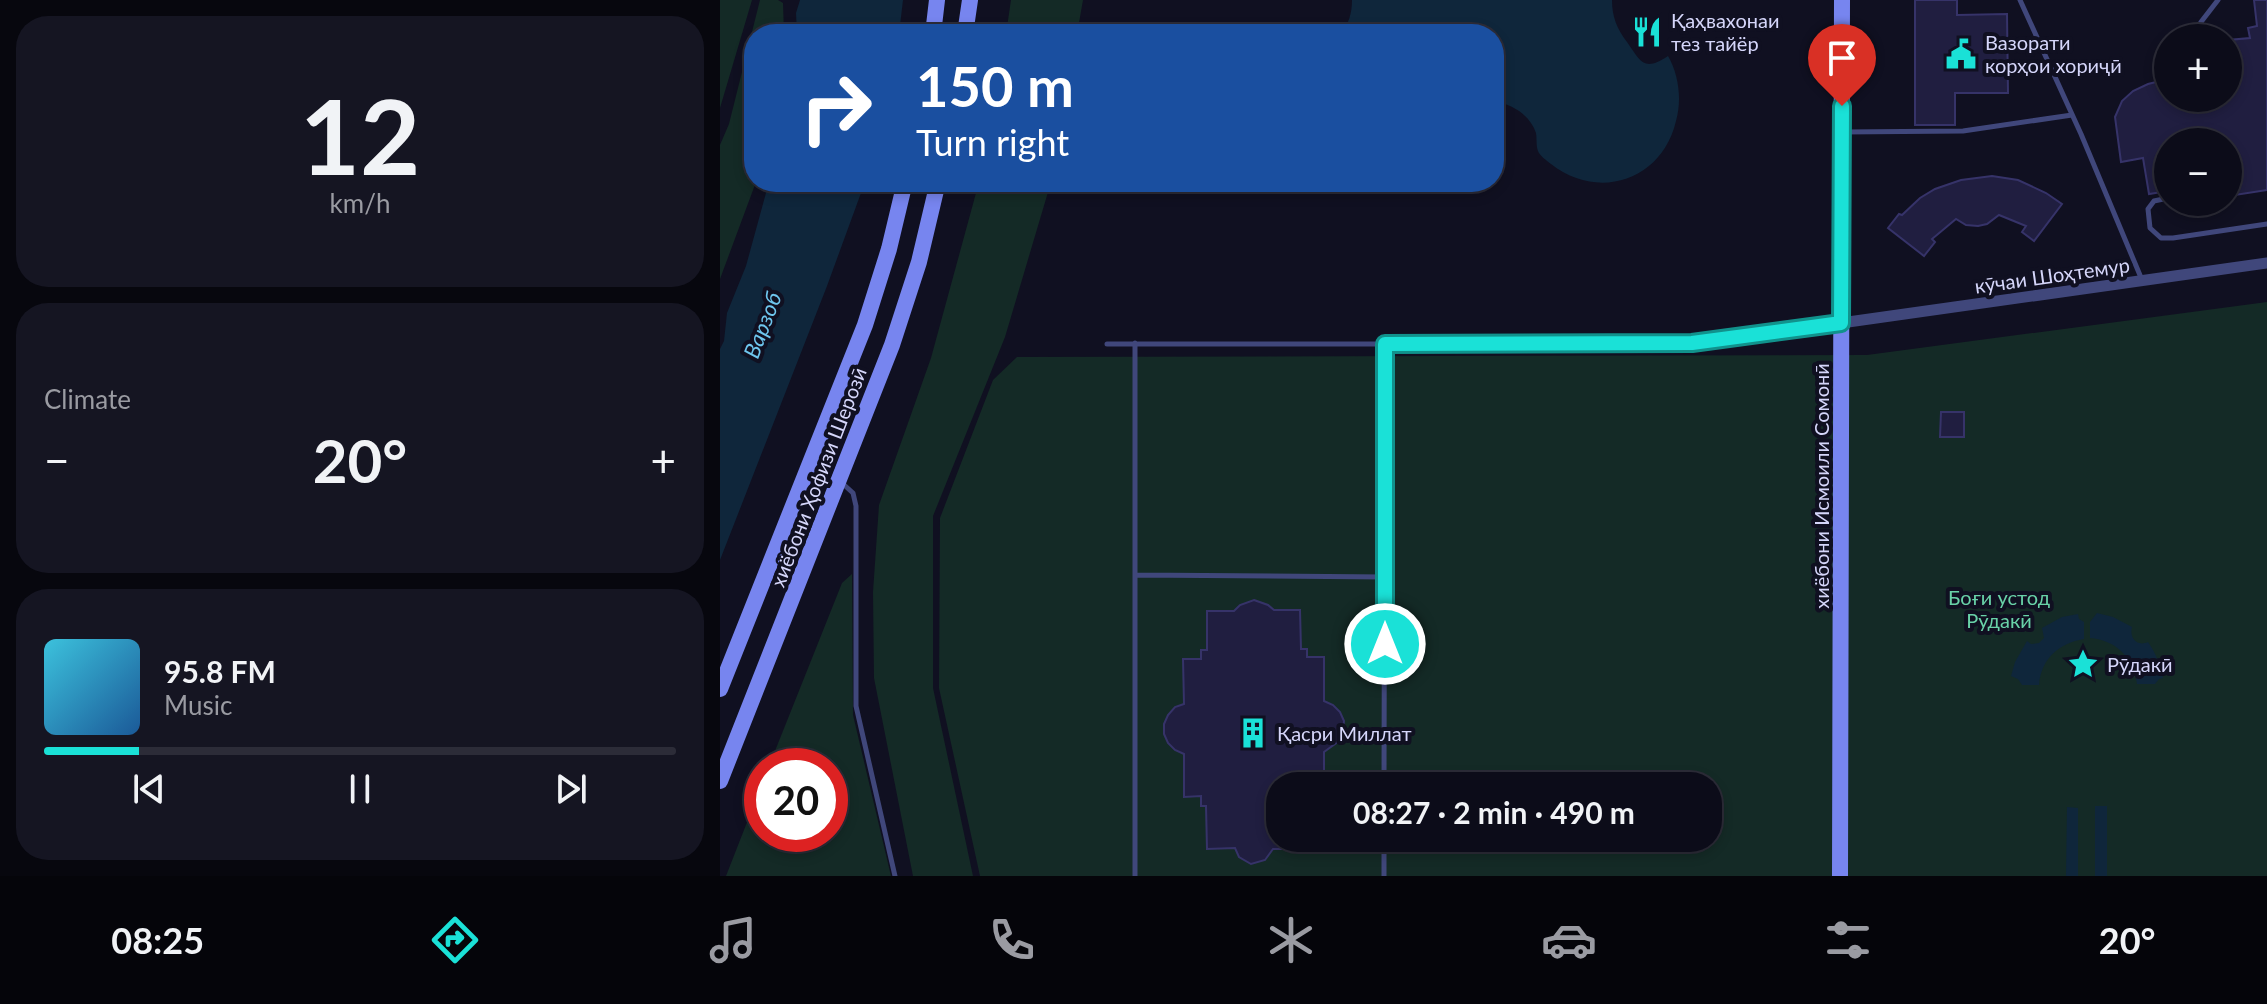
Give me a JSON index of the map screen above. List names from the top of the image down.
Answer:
{
  "streets": {
    "main road": ["хиёбони Ҳофизи Шерозӣ", "хиёбони Исмоили Сомонӣ"],
    "street": ["кӯчаи Шоҳтемур"]
  },
  "crossings": [
    ["кӯчаи Шоҳтемур", "хиёбони Исмоили Сомонӣ"]
  ],
  "water": ["Варзоб"],
  "parks": ["Боғи устод Рӯдакӣ"],
  "places": {
    "restaurant": ["Қаҳвахонаи тез тайёр"],
    "public building": ["Вазорати корҳои хориҷӣ"],
    "place": ["Рӯдакӣ"],
    "building": ["Қасри Миллат"]
  },
  "page": {
    "tile": [
      ["12", "km/h"],
      "Climate"
    ],
    "map_buttons": ["+", "−"],
    "turn": ["150 m", "Turn right"],
    "heat": ["−", "20°", "+"],
    "song": ["95.8 FM", "Music"],
    "limit": "20",
    "trip": "08:27 · 2 min · 490 m",
    "tabs": ["08:25", "20°"]
  }
}
